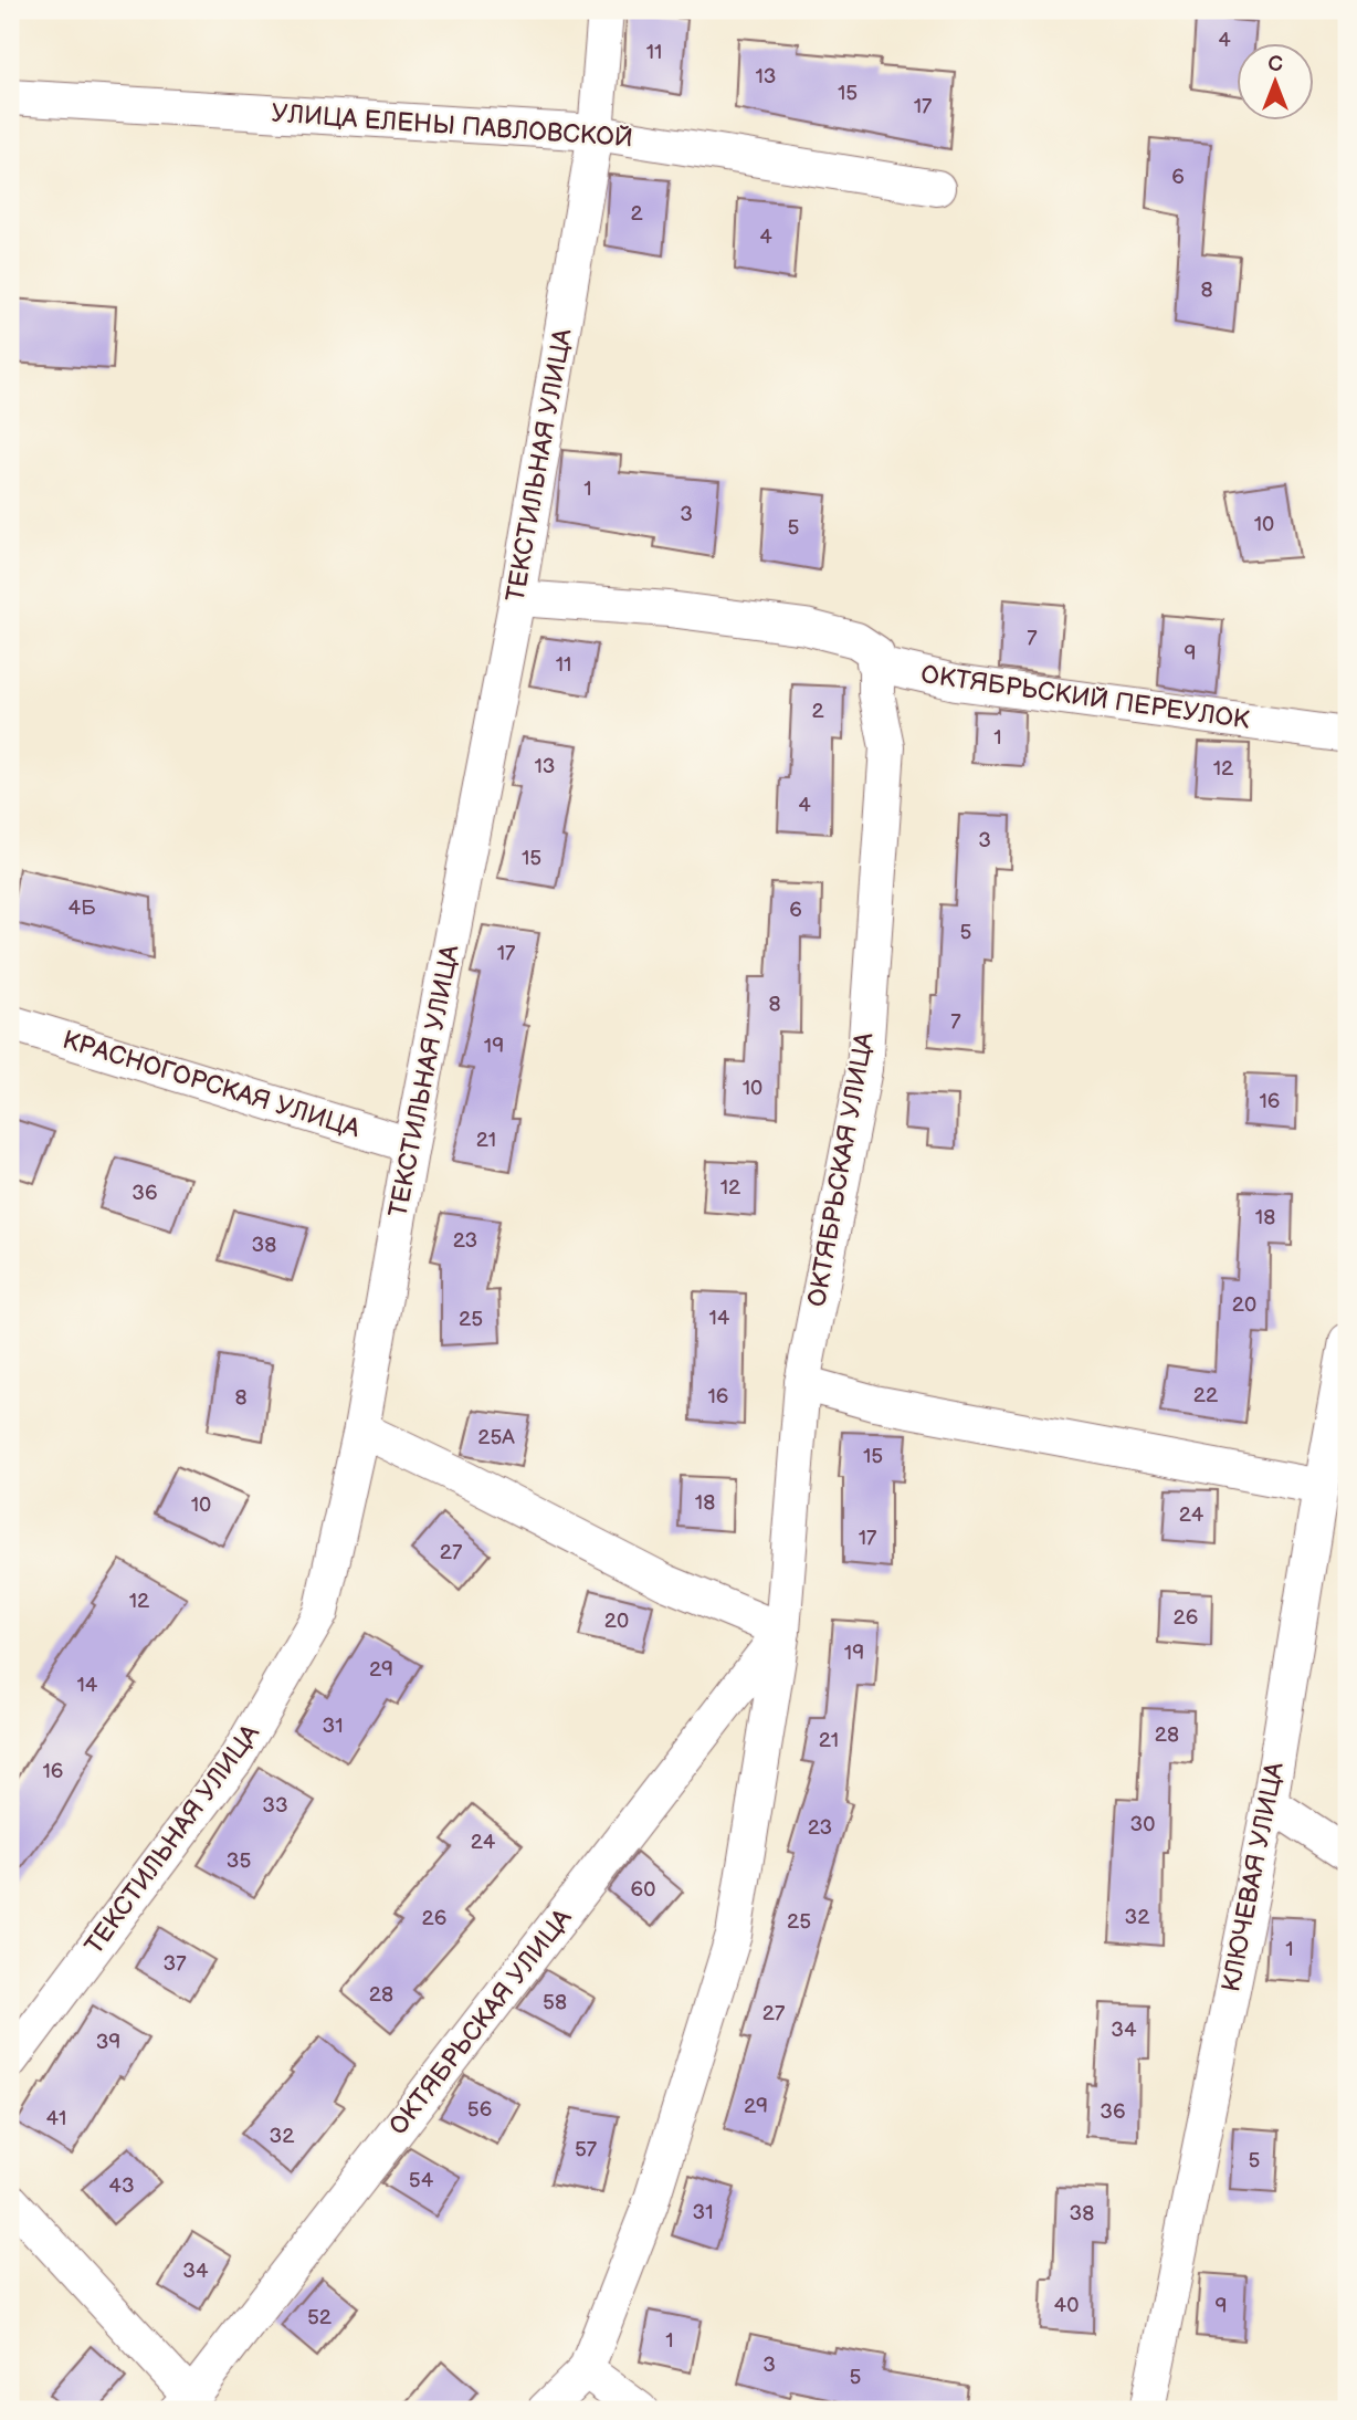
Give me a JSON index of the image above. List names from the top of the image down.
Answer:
{
  "streets": {
    "street": [
      "УЛИЦА ЕЛЕНЫ ПАВЛОВСКОЙ",
      "ТЕКСТИЛЬНАЯ УЛИЦА",
      "ОКТЯБРЬСКИЙ ПЕРЕУЛОК",
      "КРАСНОГОРСКАЯ УЛИЦА",
      "ОКТЯБРЬСКАЯ УЛИЦА",
      "КЛЮЧЕВАЯ УЛИЦА"
    ]
  },
  "crossings": [
    ["УЛИЦА ЕЛЕНЫ ПАВЛОВСКОЙ", "ТЕКСТИЛЬНАЯ УЛИЦА"],
    ["ТЕКСТИЛЬНАЯ УЛИЦА", "КРАСНОГОРСКАЯ УЛИЦА"],
    ["ОКТЯБРЬСКИЙ ПЕРЕУЛОК", "ОКТЯБРЬСКАЯ УЛИЦА"]
  ],
  "house_numbers": [
    "4",
    "11",
    "13",
    "15",
    "17",
    "6",
    "2",
    "4",
    "8",
    "1",
    "3",
    "10",
    "5",
    "7",
    "9",
    "11",
    "2",
    "1",
    "13",
    "12",
    "4",
    "3",
    "15",
    "4Б",
    "6",
    "5",
    "17",
    "8",
    "7",
    "19",
    "10",
    "16",
    "21",
    "12",
    "36",
    "18",
    "23",
    "38",
    "20",
    "14",
    "25",
    "22",
    "16",
    "8",
    "25А",
    "15",
    "18",
    "10",
    "24",
    "17",
    "27",
    "12",
    "26",
    "20",
    "19",
    "29",
    "14",
    "31",
    "28",
    "21",
    "16",
    "33",
    "30",
    "23",
    "24",
    "35",
    "60",
    "32",
    "26",
    "25",
    "1",
    "37",
    "28",
    "58",
    "27",
    "34",
    "39",
    "29",
    "56",
    "36",
    "41",
    "32",
    "57",
    "5",
    "54",
    "43",
    "31",
    "38",
    "34",
    "40",
    "9",
    "52",
    "1",
    "3",
    "5"
  ],
  "north": "top"
}
